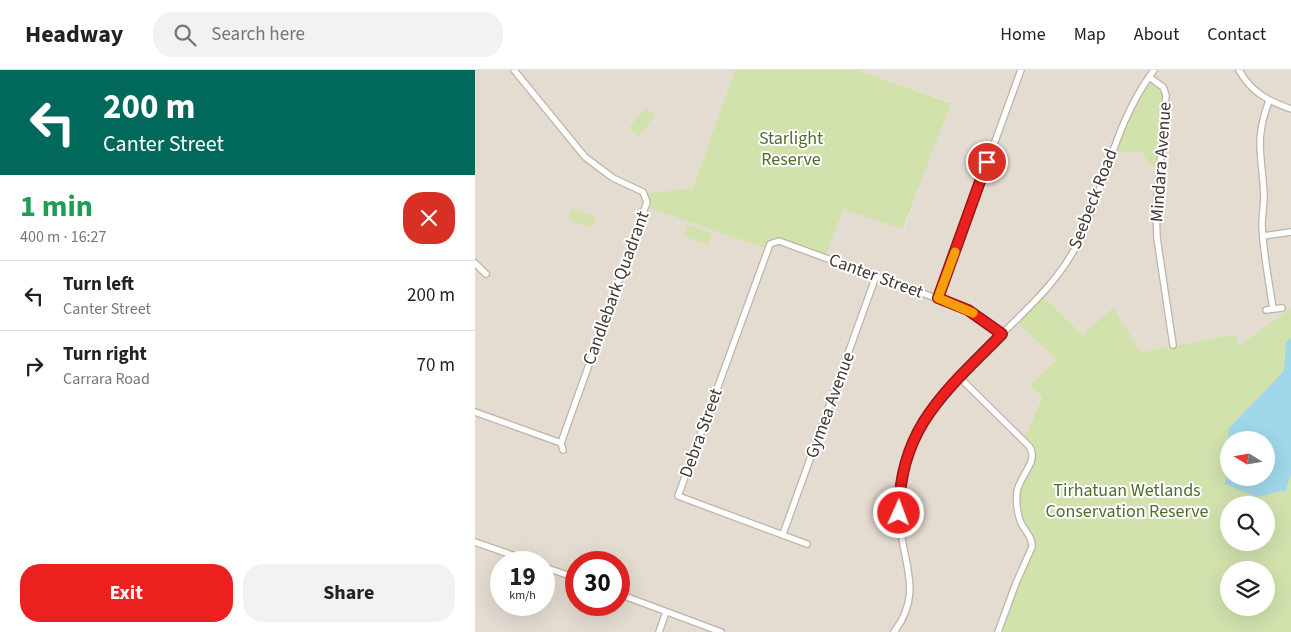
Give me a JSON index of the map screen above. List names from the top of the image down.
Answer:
{
  "streets": {
    "street": [
      "Mindara Avenue",
      "Seebeck Road",
      "Canter Street",
      "Candlebark Quadrant",
      "Gymea Avenue",
      "Debra Street"
    ]
  },
  "crossings": [
    ["Mindara Avenue", "Seebeck Road"],
    ["Seebeck Road", "Canter Street"],
    ["Canter Street", "Gymea Avenue"],
    ["Canter Street", "Debra Street"],
    ["Gymea Avenue", "Debra Street"]
  ],
  "parks": ["Starlight Reserve", "Tirhatuan Wetlands Conservation Reserve"],
  "north": "left",
  "page": {
    "header": "Headway",
    "search": "Search here",
    "nav": [
      "Home",
      "Map",
      "About",
      "Contact"
    ],
    "turn": ["200 m", "Canter Street"],
    "heading": ["1 min", "400 m · 16:27"],
    "list": [
      {
        "name": "Turn left",
        "note": "Canter Street",
        "value": "200 m"
      },
      {
        "name": "Turn right",
        "note": "Carrara Road",
        "value": "70 m"
      }
    ],
    "speed": "19 km/h",
    "limit": "30",
    "buttons": ["Exit", "Share"]
  }
}
